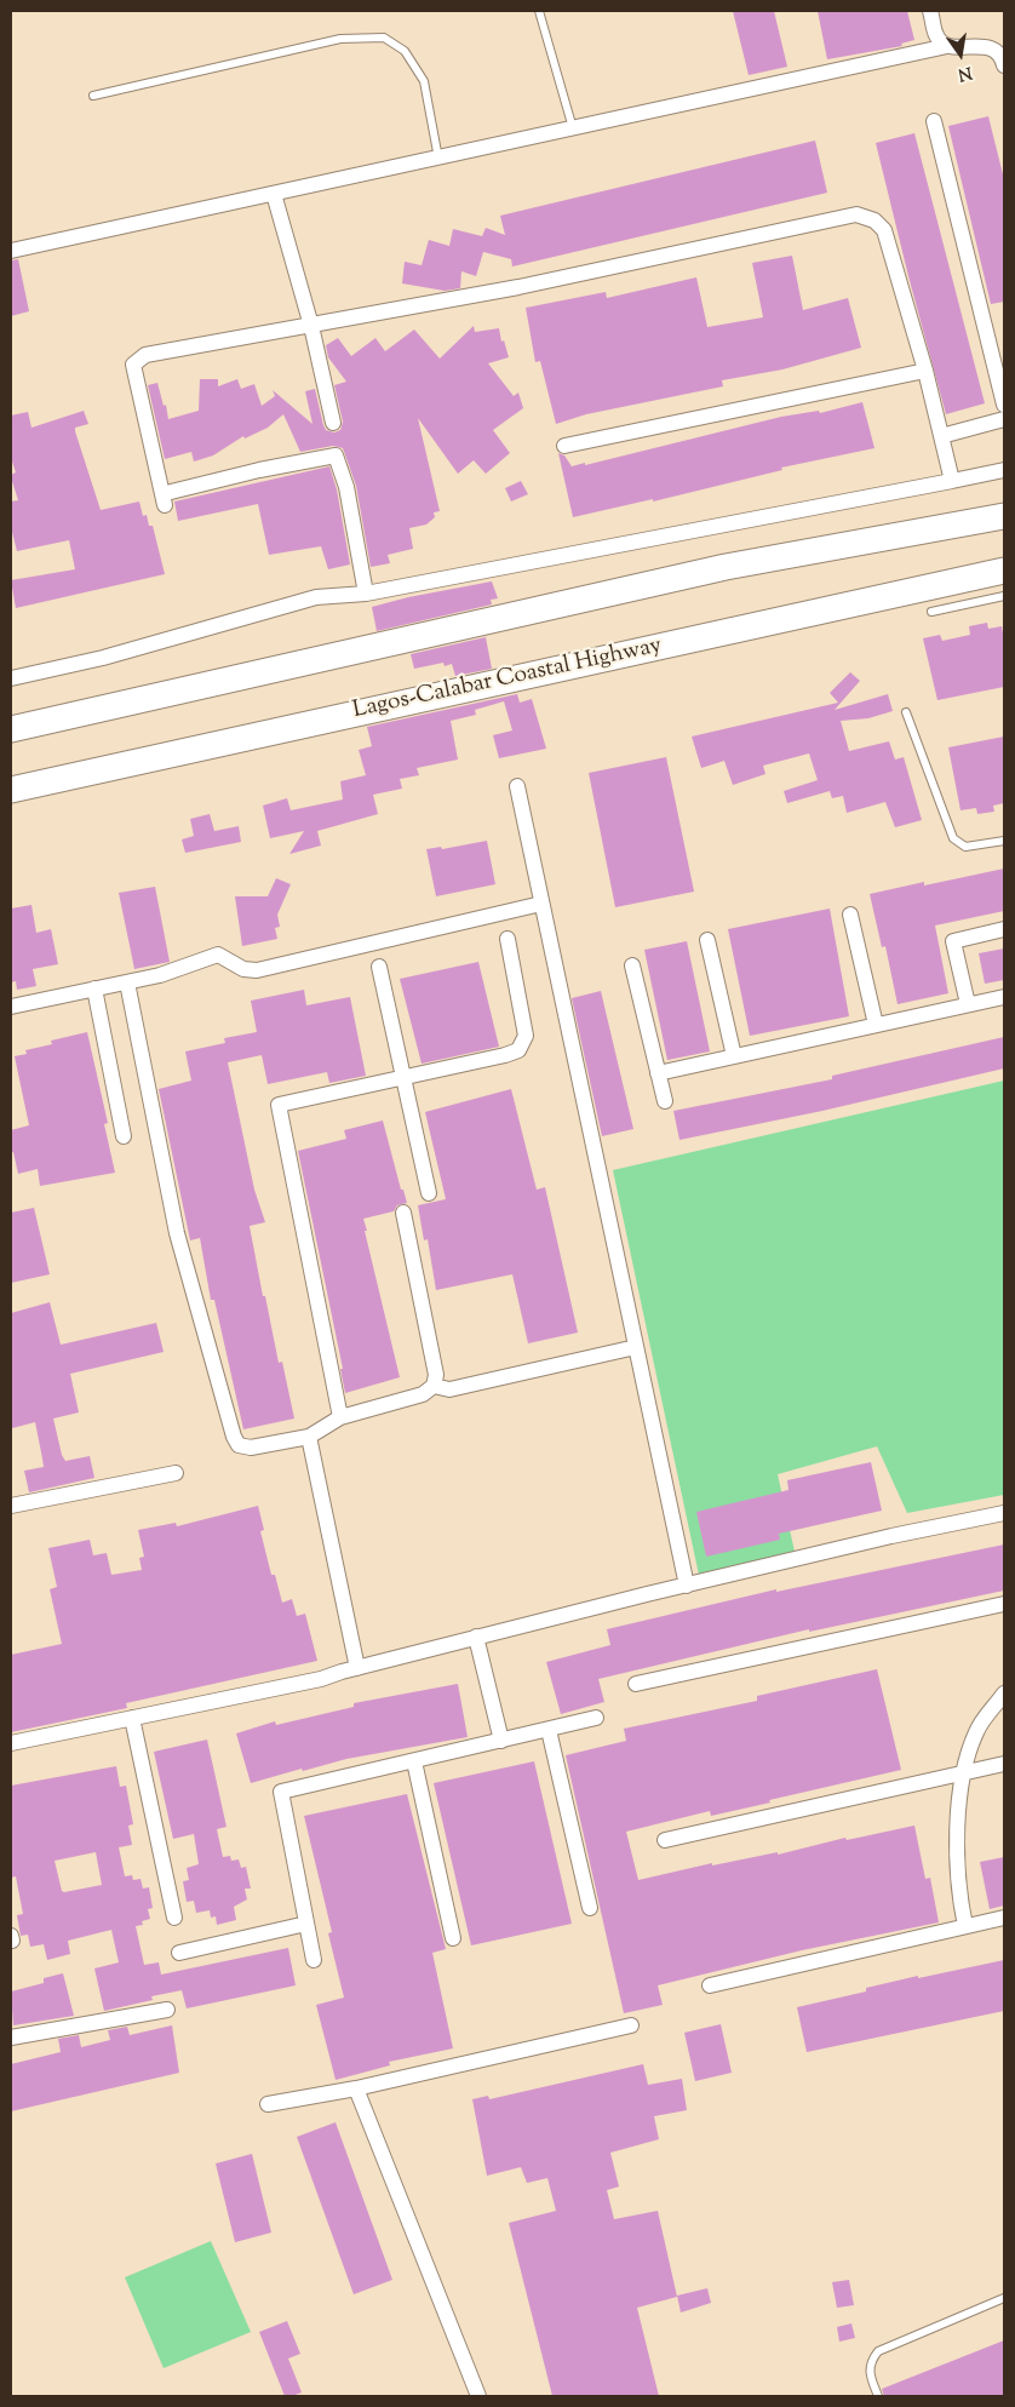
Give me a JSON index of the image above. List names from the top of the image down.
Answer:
{
  "streets": {
    "highway": ["Lagos-Calabar Coastal Highway"]
  },
  "north": "bottom"
}
